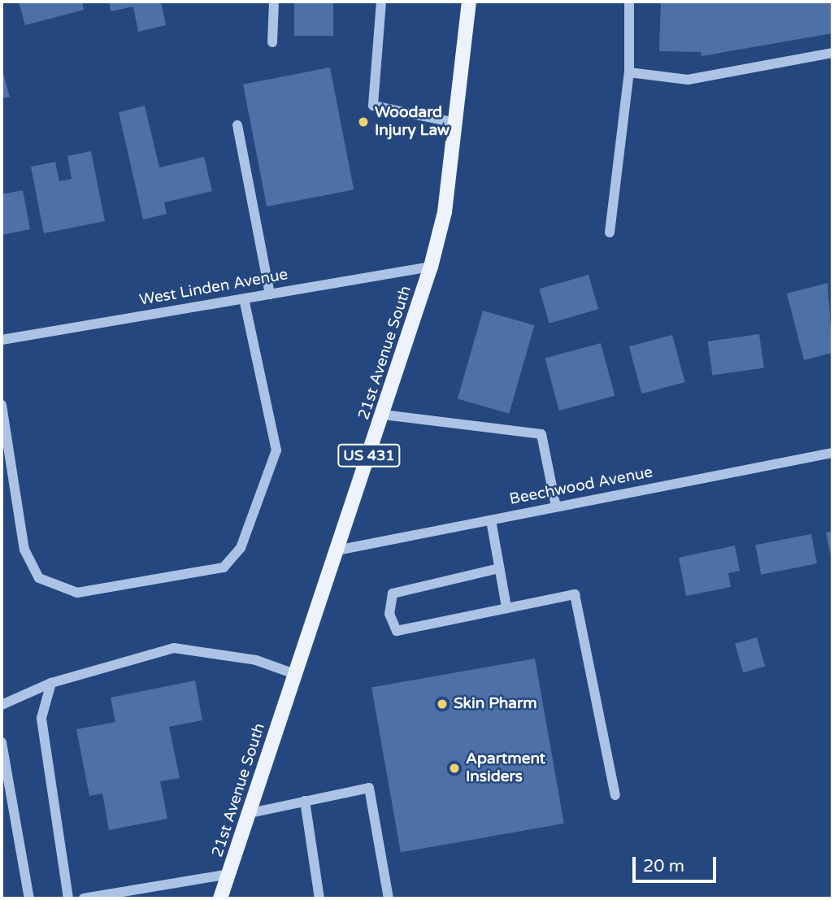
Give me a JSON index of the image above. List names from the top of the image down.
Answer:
{
  "streets": {
    "main road": ["21st Avenue South", "US 431"],
    "street": ["West Linden Avenue", "Beechwood Avenue"]
  },
  "crossings": [
    ["West Linden Avenue", "21st Avenue South"],
    ["21st Avenue South", "Beechwood Avenue"]
  ],
  "places": ["Woodard Injury Law", "Skin Pharm", "Apartment Insiders"],
  "scale_bar": "20 m"
}
